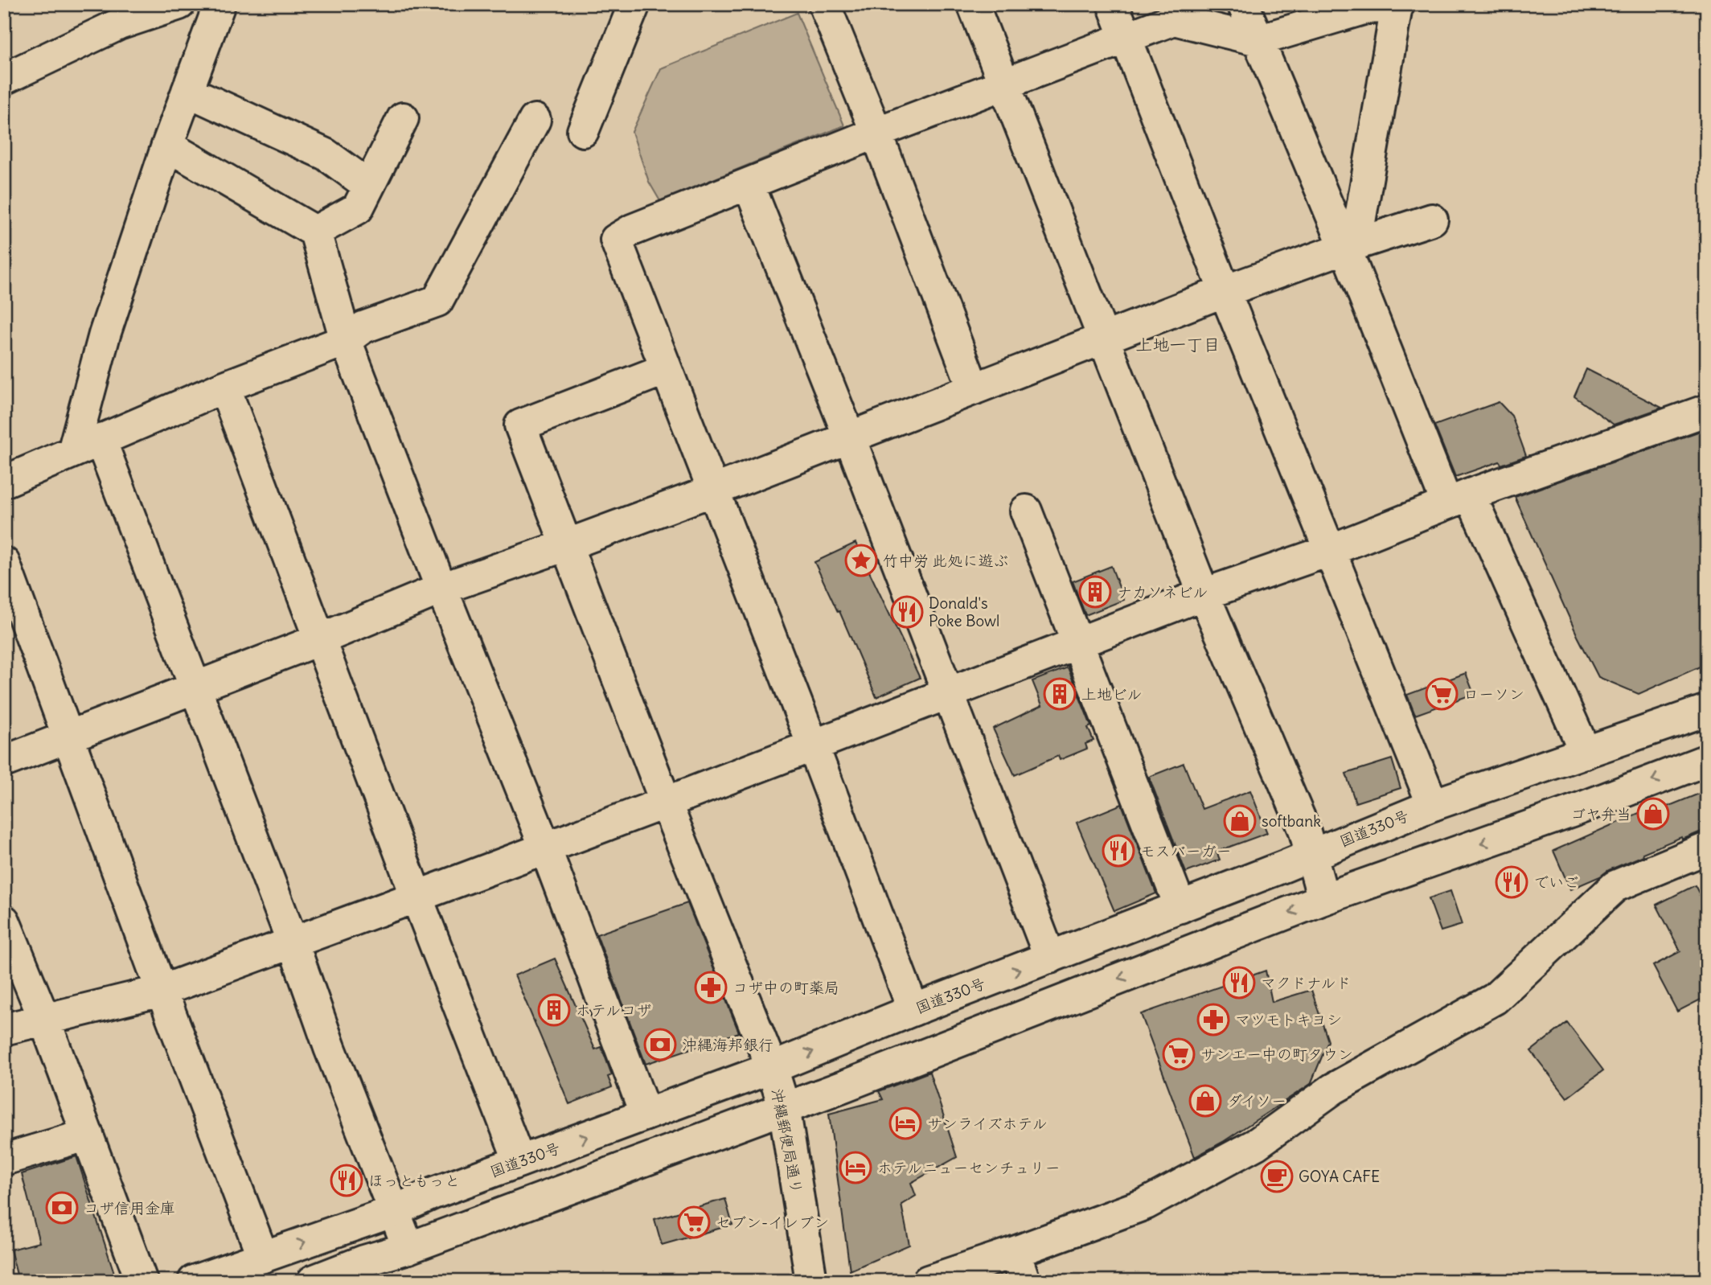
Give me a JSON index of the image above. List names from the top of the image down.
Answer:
{
  "streets": {
    "main road": ["国道330号", "沖縄郵便局通り"]
  },
  "crossings": [
    ["国道330号", "沖縄郵便局通り"]
  ],
  "districts": ["上地一丁目"],
  "places": {
    "place": ["竹中労 此処に遊ぶ"],
    "building": ["ナカソネビル", "上地ビル", "ホテルコザ"],
    "restaurant": [
      "Donald's Poke Bowl",
      "モスバーガー",
      "でいご",
      "マクドナルド",
      "ほっともっと"
    ],
    "supermarket": ["ローソン", "サンエー中の町タウン", "セブン-イレブン"],
    "shop": ["ゴヤ弁当", "softbank", "ダイソー"],
    "pharmacy": ["コザ中の町薬局", "マツモトキヨシ"],
    "bank": ["沖縄海邦銀行", "コザ信用金庫"],
    "hotel": ["サンライズホテル", "ホテルニューセンチュリー"],
    "cafe": ["GOYA CAFE"]
  }
}
